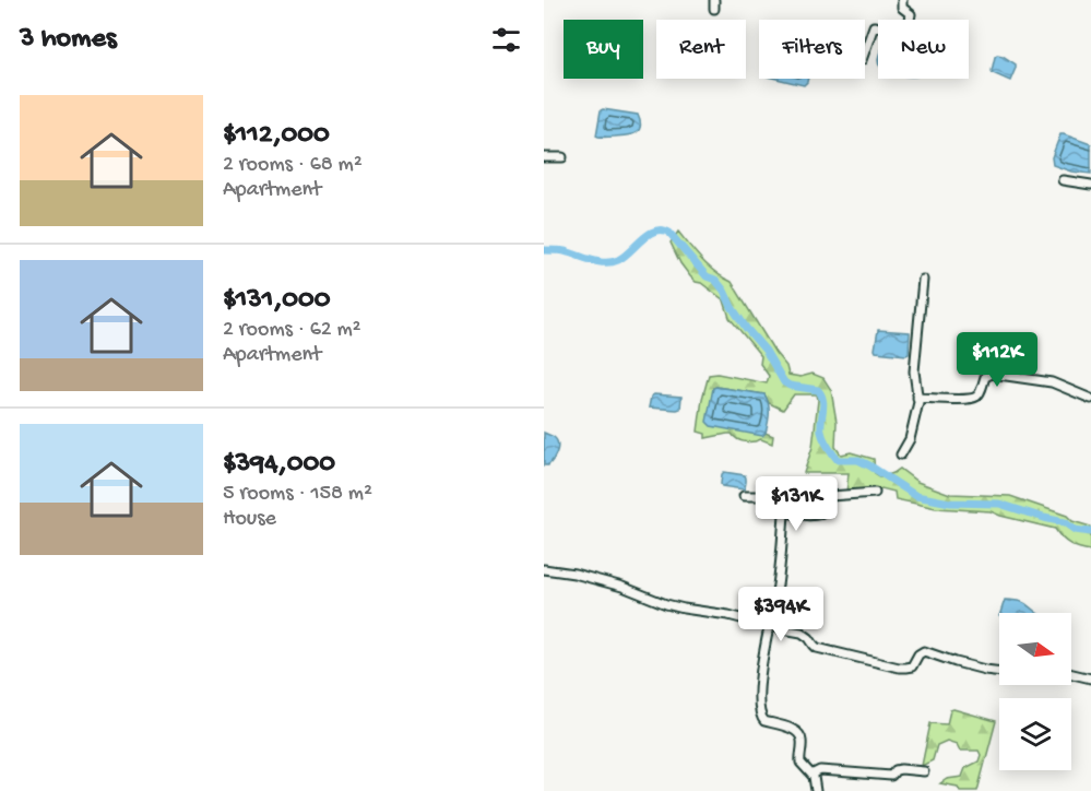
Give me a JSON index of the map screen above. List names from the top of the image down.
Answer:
{
  "north": "right",
  "page": {
    "heading": "3 homes",
    "chip": [
      "Buy",
      "Rent",
      "Filters",
      "New"
    ],
    "list": [
      {
        "name": "$112,000",
        "note": "2 rooms · 68 m² · Apartment"
      },
      {
        "name": "$131,000",
        "note": "2 rooms · 62 m² · Apartment"
      },
      {
        "name": "$394,000",
        "note": "5 rooms · 158 m² · House"
      }
    ],
    "price": ["$112K", "$131K", "$394K"]
  }
}
